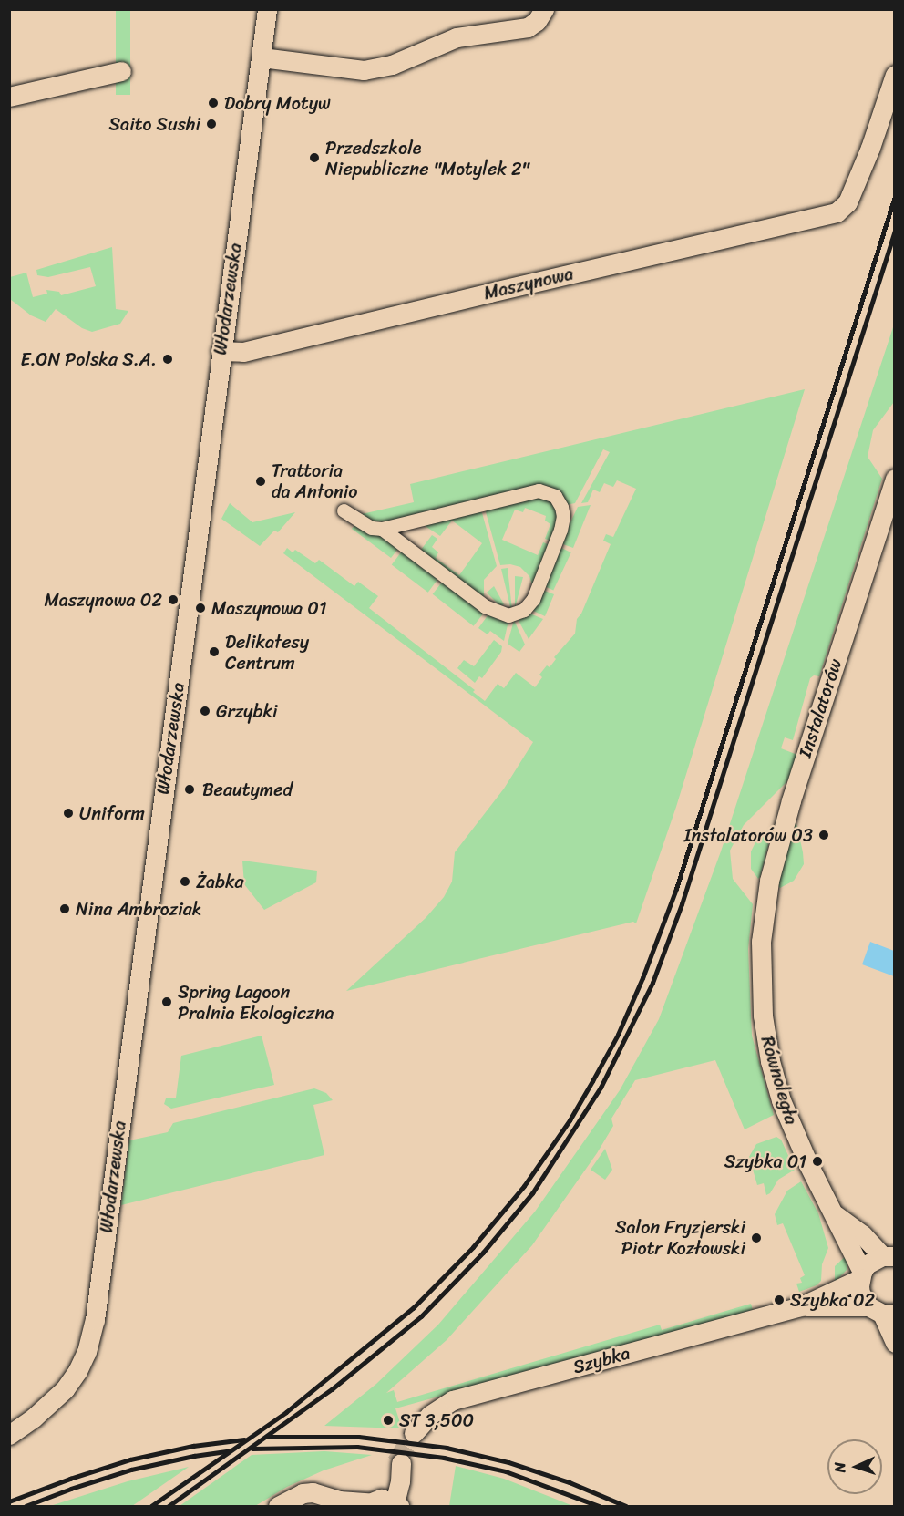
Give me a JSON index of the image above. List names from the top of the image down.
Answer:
{
  "streets": {
    "street": [
      "Maszynowa",
      "Włodarzewska",
      "Instalatorów",
      "Równoległa",
      "Szybka"
    ]
  },
  "crossings": [
    ["Maszynowa", "Włodarzewska"],
    ["Instalatorów", "Równoległa"],
    ["Równoległa", "Szybka"]
  ],
  "places": [
    "Dobry Motyw",
    "Saito Sushi",
    "Przedszkole Niepubliczne \"Motylek 2\"",
    "E.ON Polska S.A.",
    "Trattoria da Antonio",
    "Maszynowa 02",
    "Maszynowa 01",
    "Delikatesy Centrum",
    "Grzybki",
    "Beautymed",
    "Uniform",
    "Instalatorów 03",
    "Żabka",
    "Nina Ambroziak",
    "Spring Lagoon Pralnia Ekologiczna",
    "Szybka 01",
    "Salon Fryzjerski Piotr Kozłowski",
    "Szybka 02",
    "ST 3,500"
  ],
  "north": "left"
}
